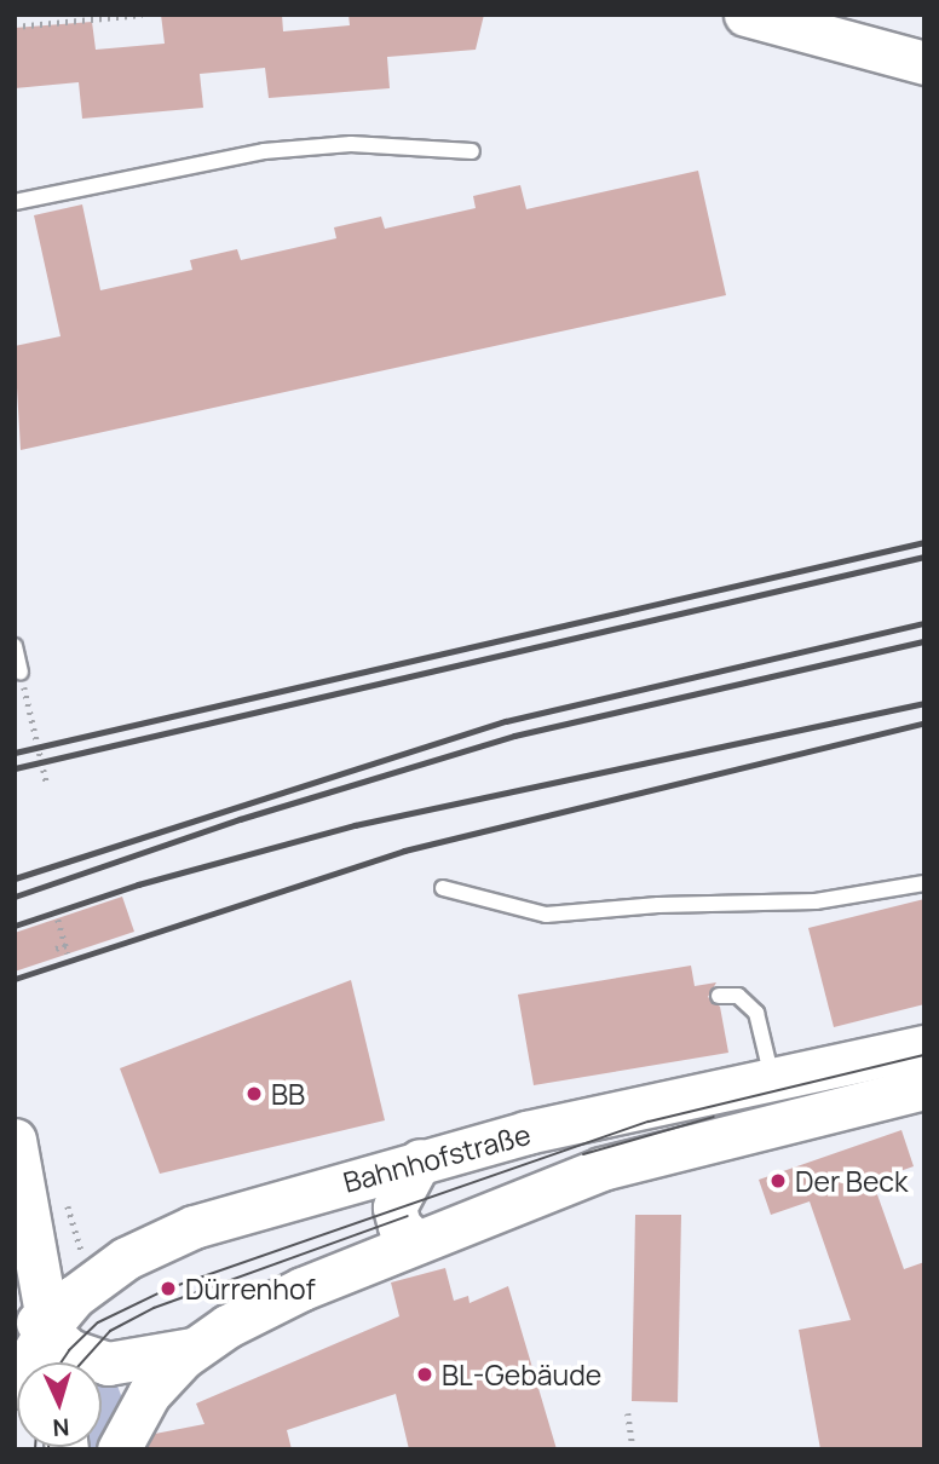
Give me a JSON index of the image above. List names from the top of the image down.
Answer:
{
  "streets": {
    "main road": ["Bahnhofstraße"]
  },
  "places": [
    "BB",
    "Der Beck",
    "Dürrenhof",
    "BL-Gebäude"
  ],
  "north": "bottom"
}
